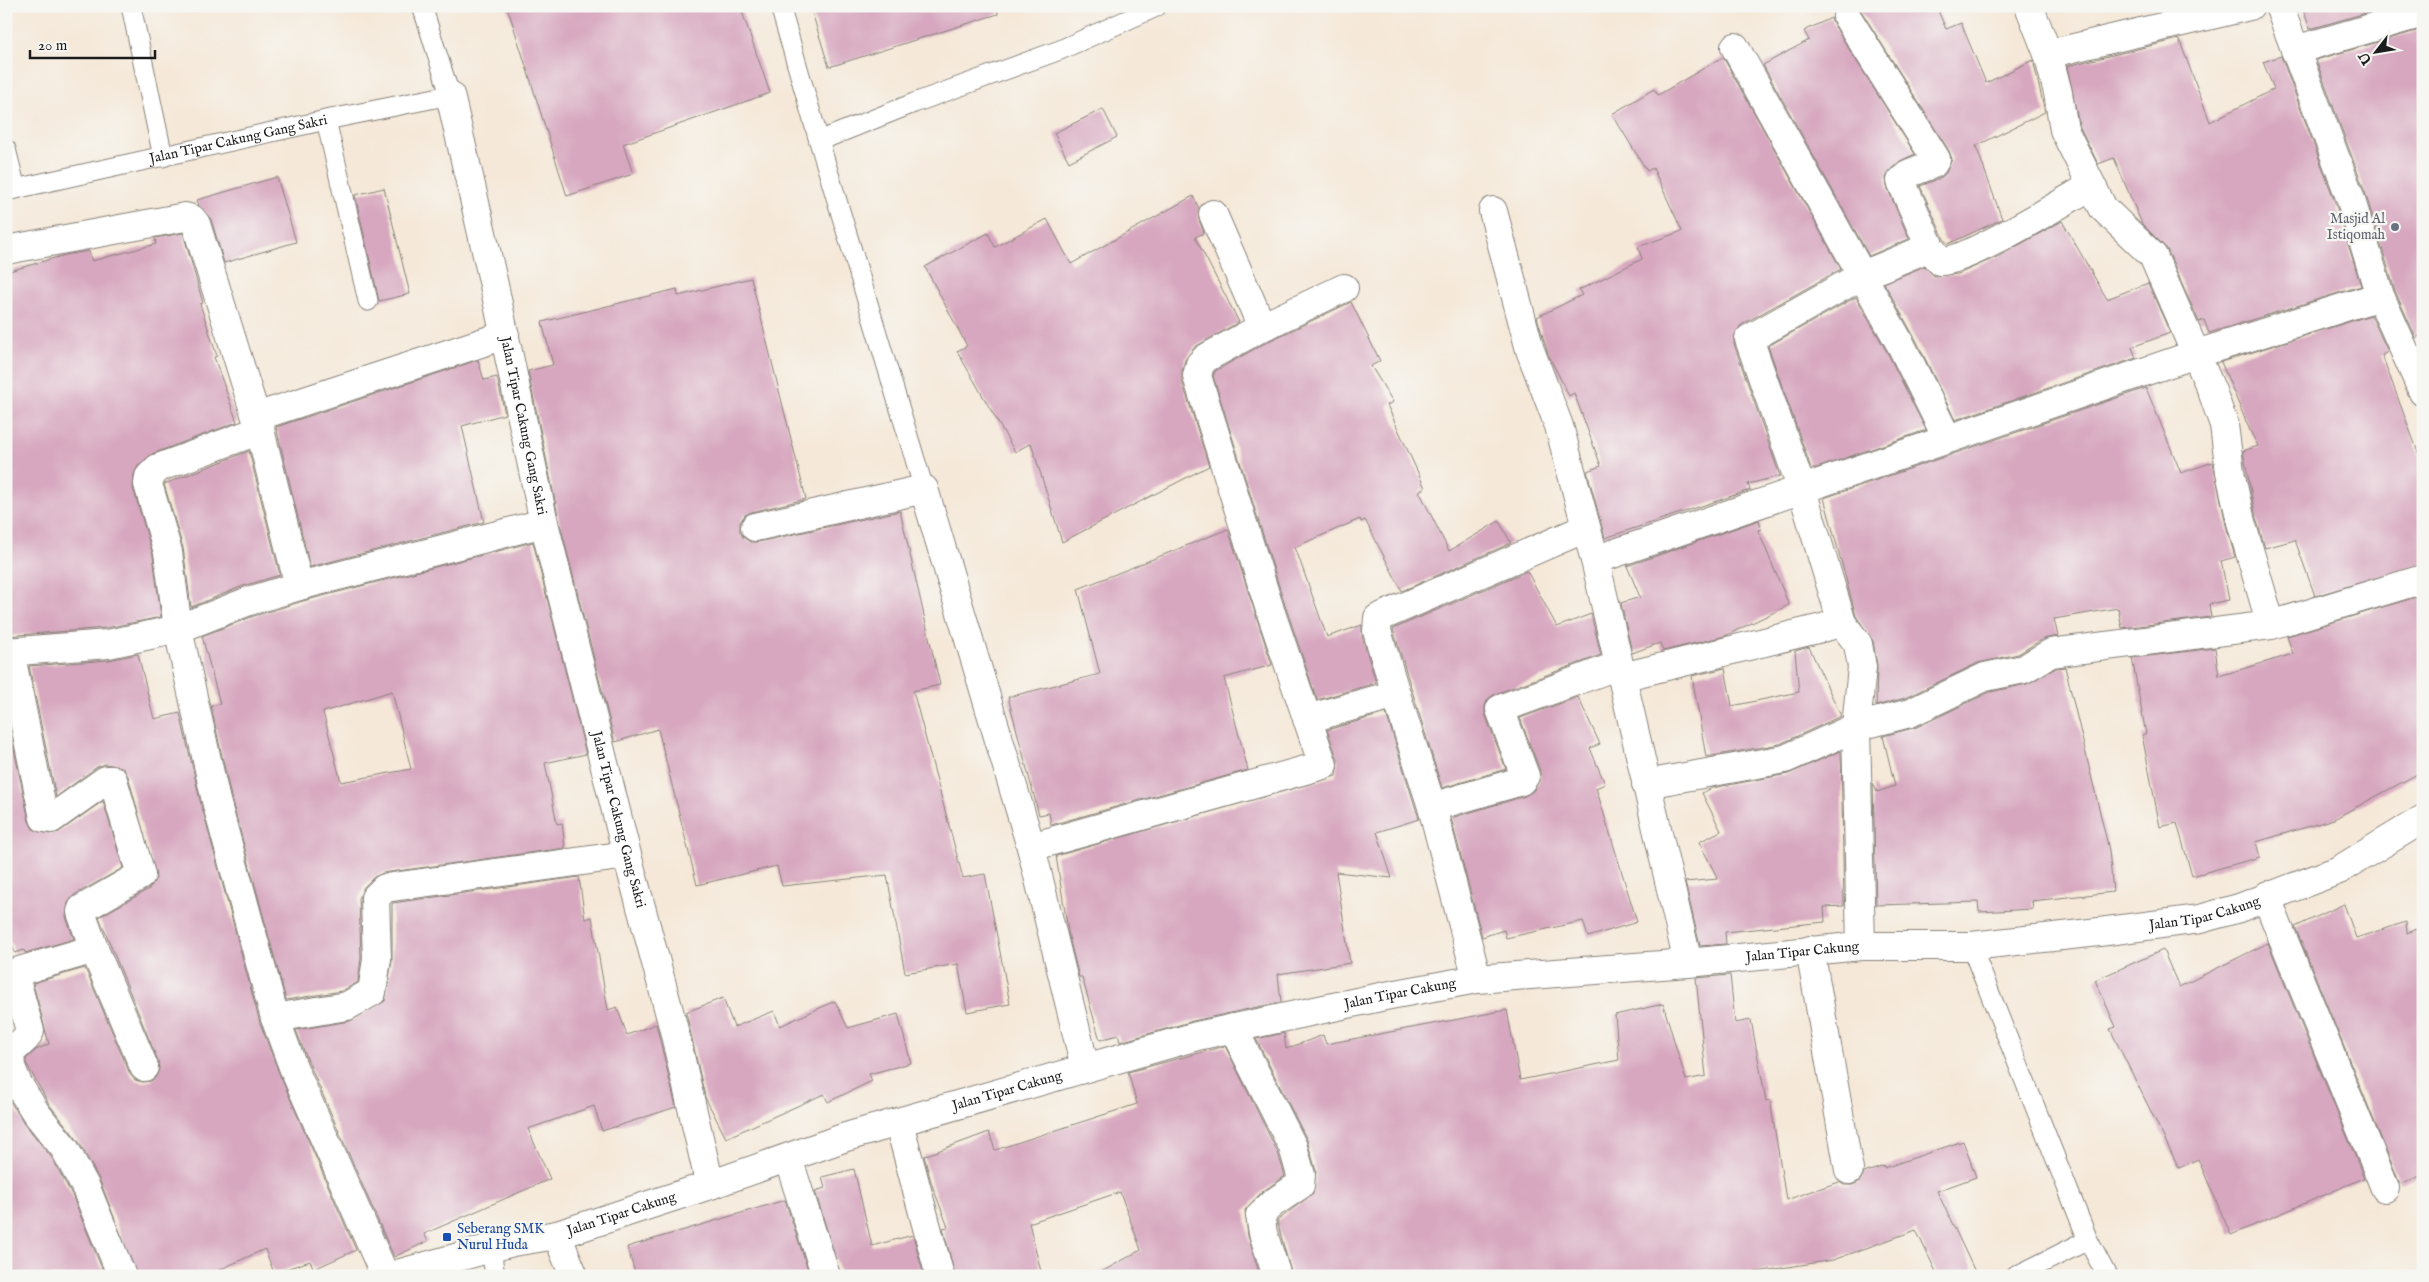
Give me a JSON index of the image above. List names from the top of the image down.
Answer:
{
  "streets": {
    "street": ["Jalan Tipar Cakung Gang Sakri", "Jalan Tipar Cakung"]
  },
  "crossings": [
    ["Jalan Tipar Cakung Gang Sakri", "Jalan Tipar Cakung"]
  ],
  "places": {
    "other": ["Masjid Al Istiqomah"],
    "transit": ["Seberang SMK Nurul Huda"]
  },
  "scale_bar": "20 m",
  "north": "bottom left"
}
